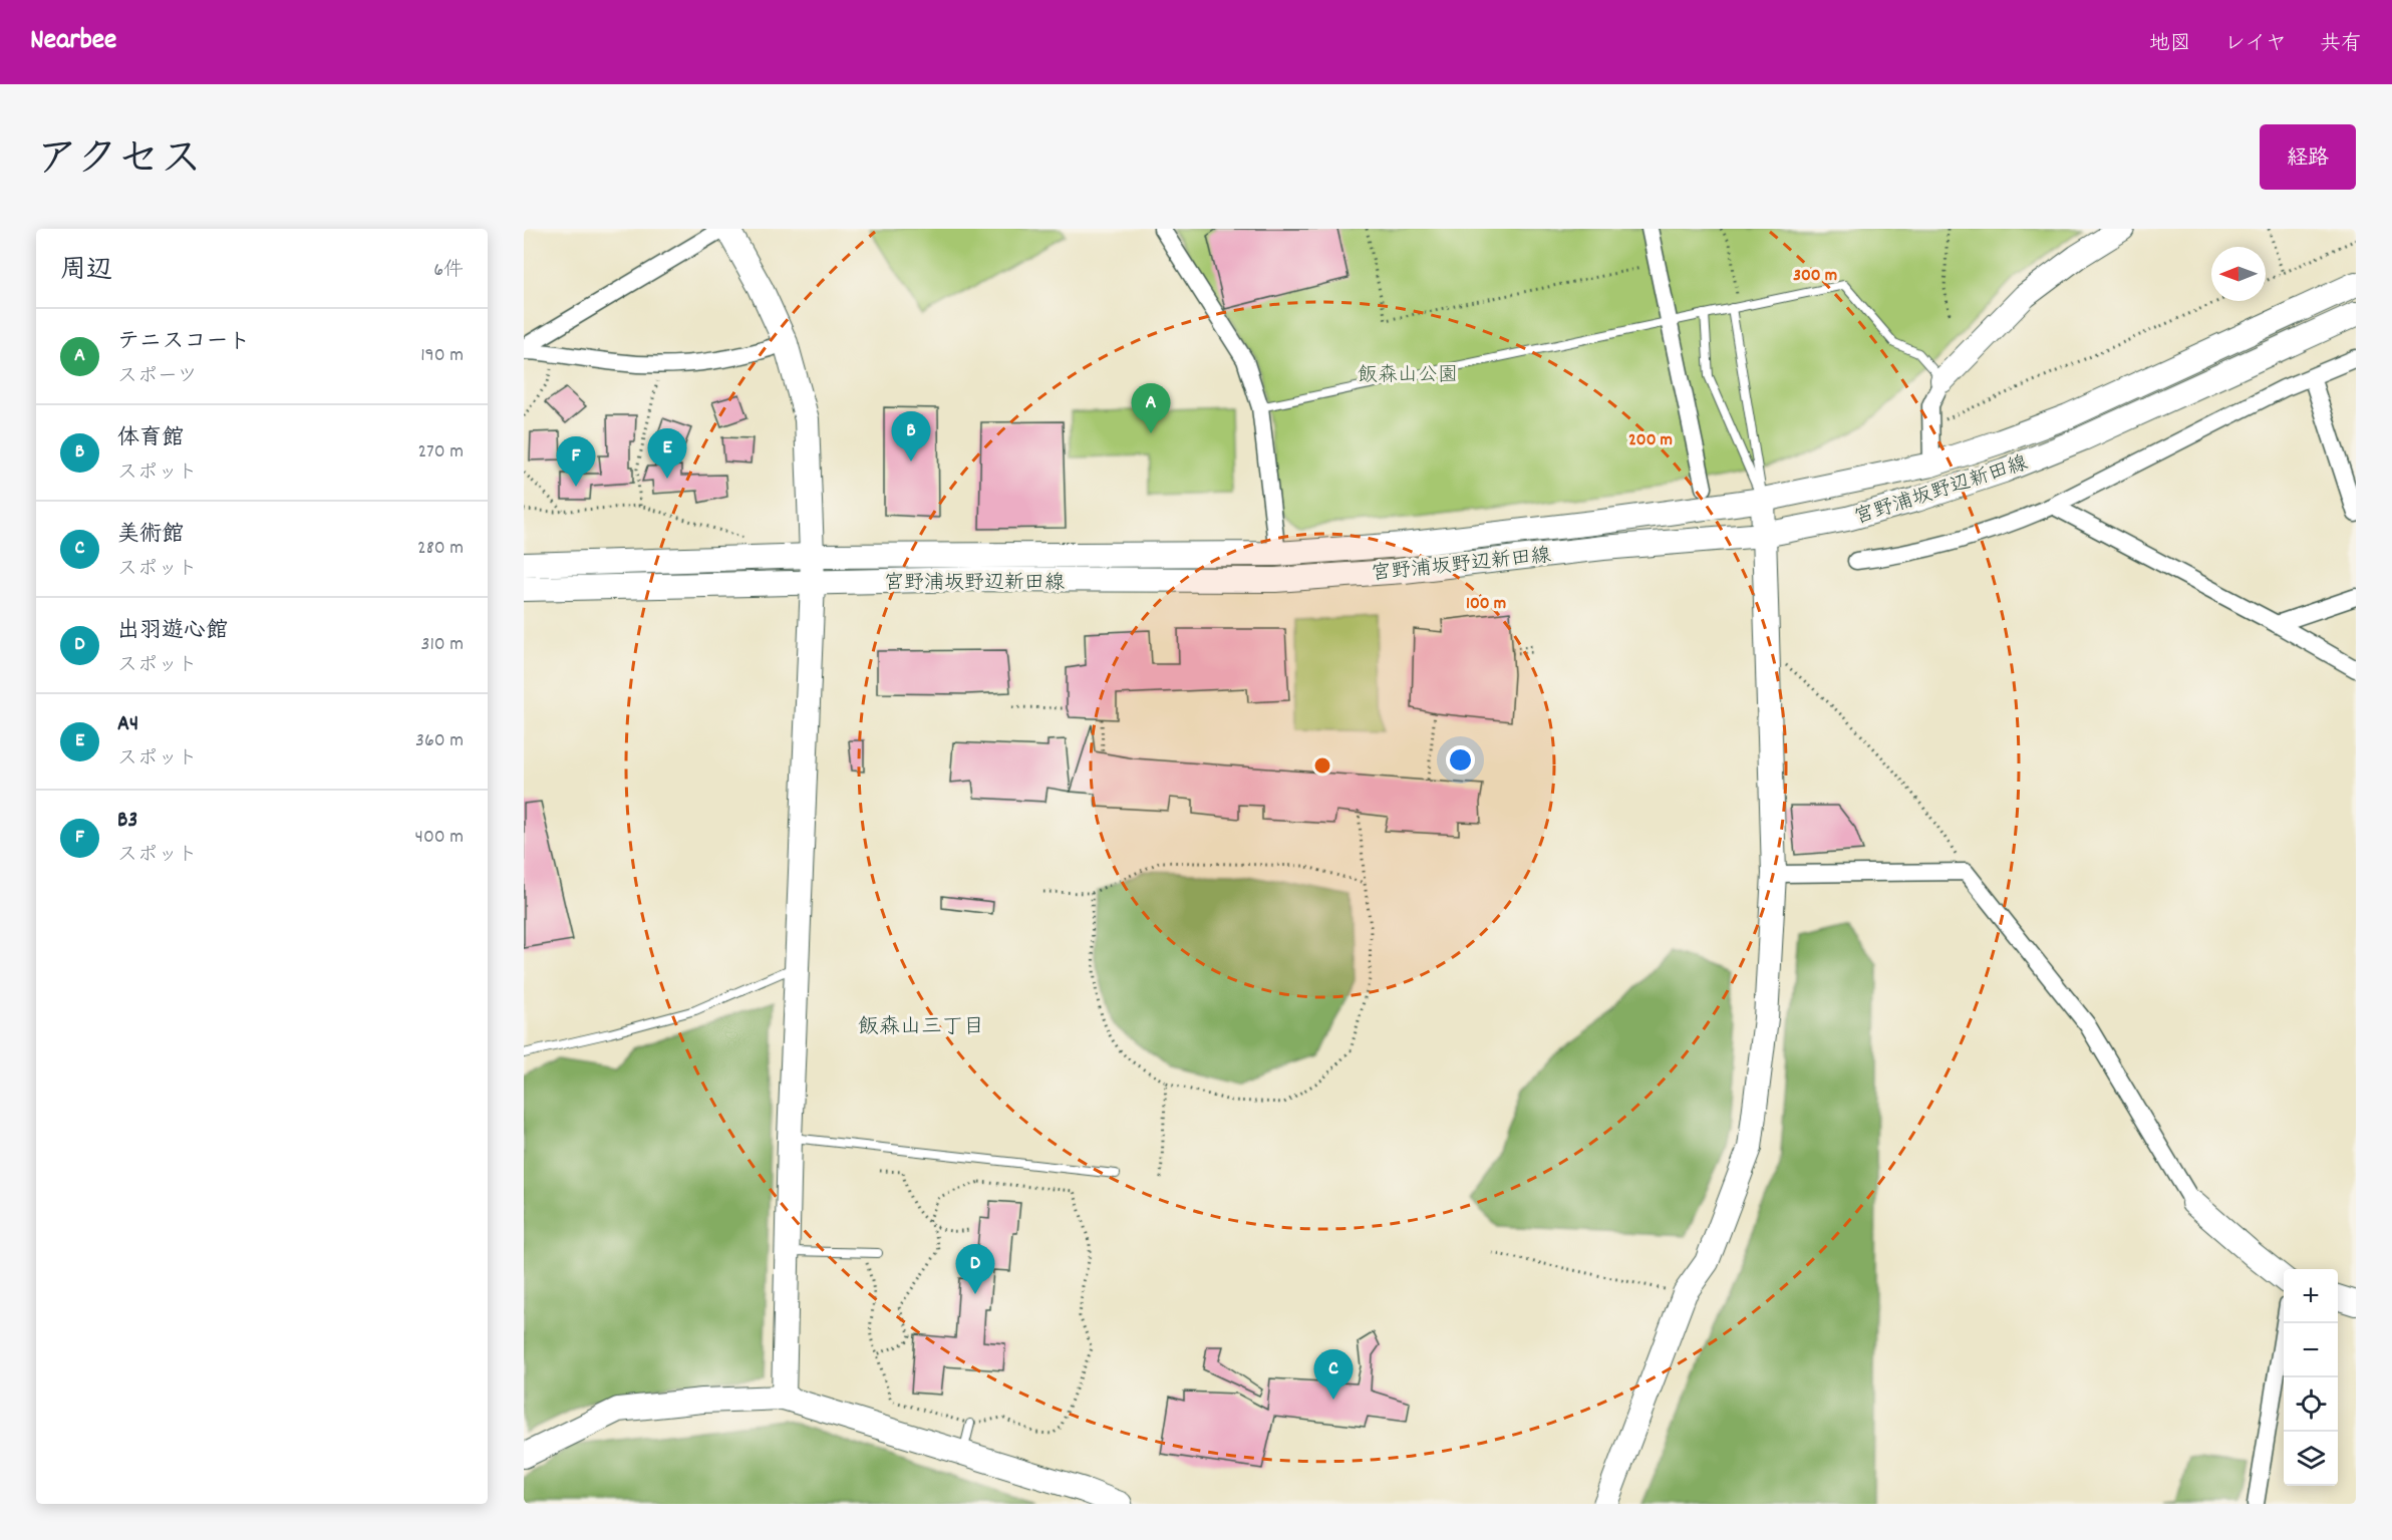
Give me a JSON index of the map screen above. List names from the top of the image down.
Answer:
{
  "streets": {
    "main road": ["宮野浦坂野辺新田線"]
  },
  "districts": ["飯森山三丁目"],
  "parks": ["飯森山公園"],
  "north": "left",
  "page": {
    "header": "Nearbee",
    "nav": ["地図", "レイヤ", "共有"],
    "title": "アクセス",
    "buttons": "経路",
    "heading": ["周辺", "6件"],
    "list": [
      {
        "mark": "A",
        "name": "テニスコート",
        "note": "スポーツ",
        "value": "190 m"
      },
      {
        "mark": "B",
        "name": "体育館",
        "note": "スポット",
        "value": "270 m"
      },
      {
        "mark": "C",
        "name": "美術館",
        "note": "スポット",
        "value": "280 m"
      },
      {
        "mark": "D",
        "name": "出羽遊心館",
        "note": "スポット",
        "value": "310 m"
      },
      {
        "mark": "E",
        "name": "A4",
        "note": "スポット",
        "value": "360 m"
      },
      {
        "mark": "F",
        "name": "B3",
        "note": "スポット",
        "value": "400 m"
      }
    ],
    "pins": [
      "A",
      "B",
      "E",
      "F",
      "D",
      "C"
    ],
    "map_buttons": ["+", "−"]
  },
  "rings": ["300 m", "200 m", "100 m"]
}
